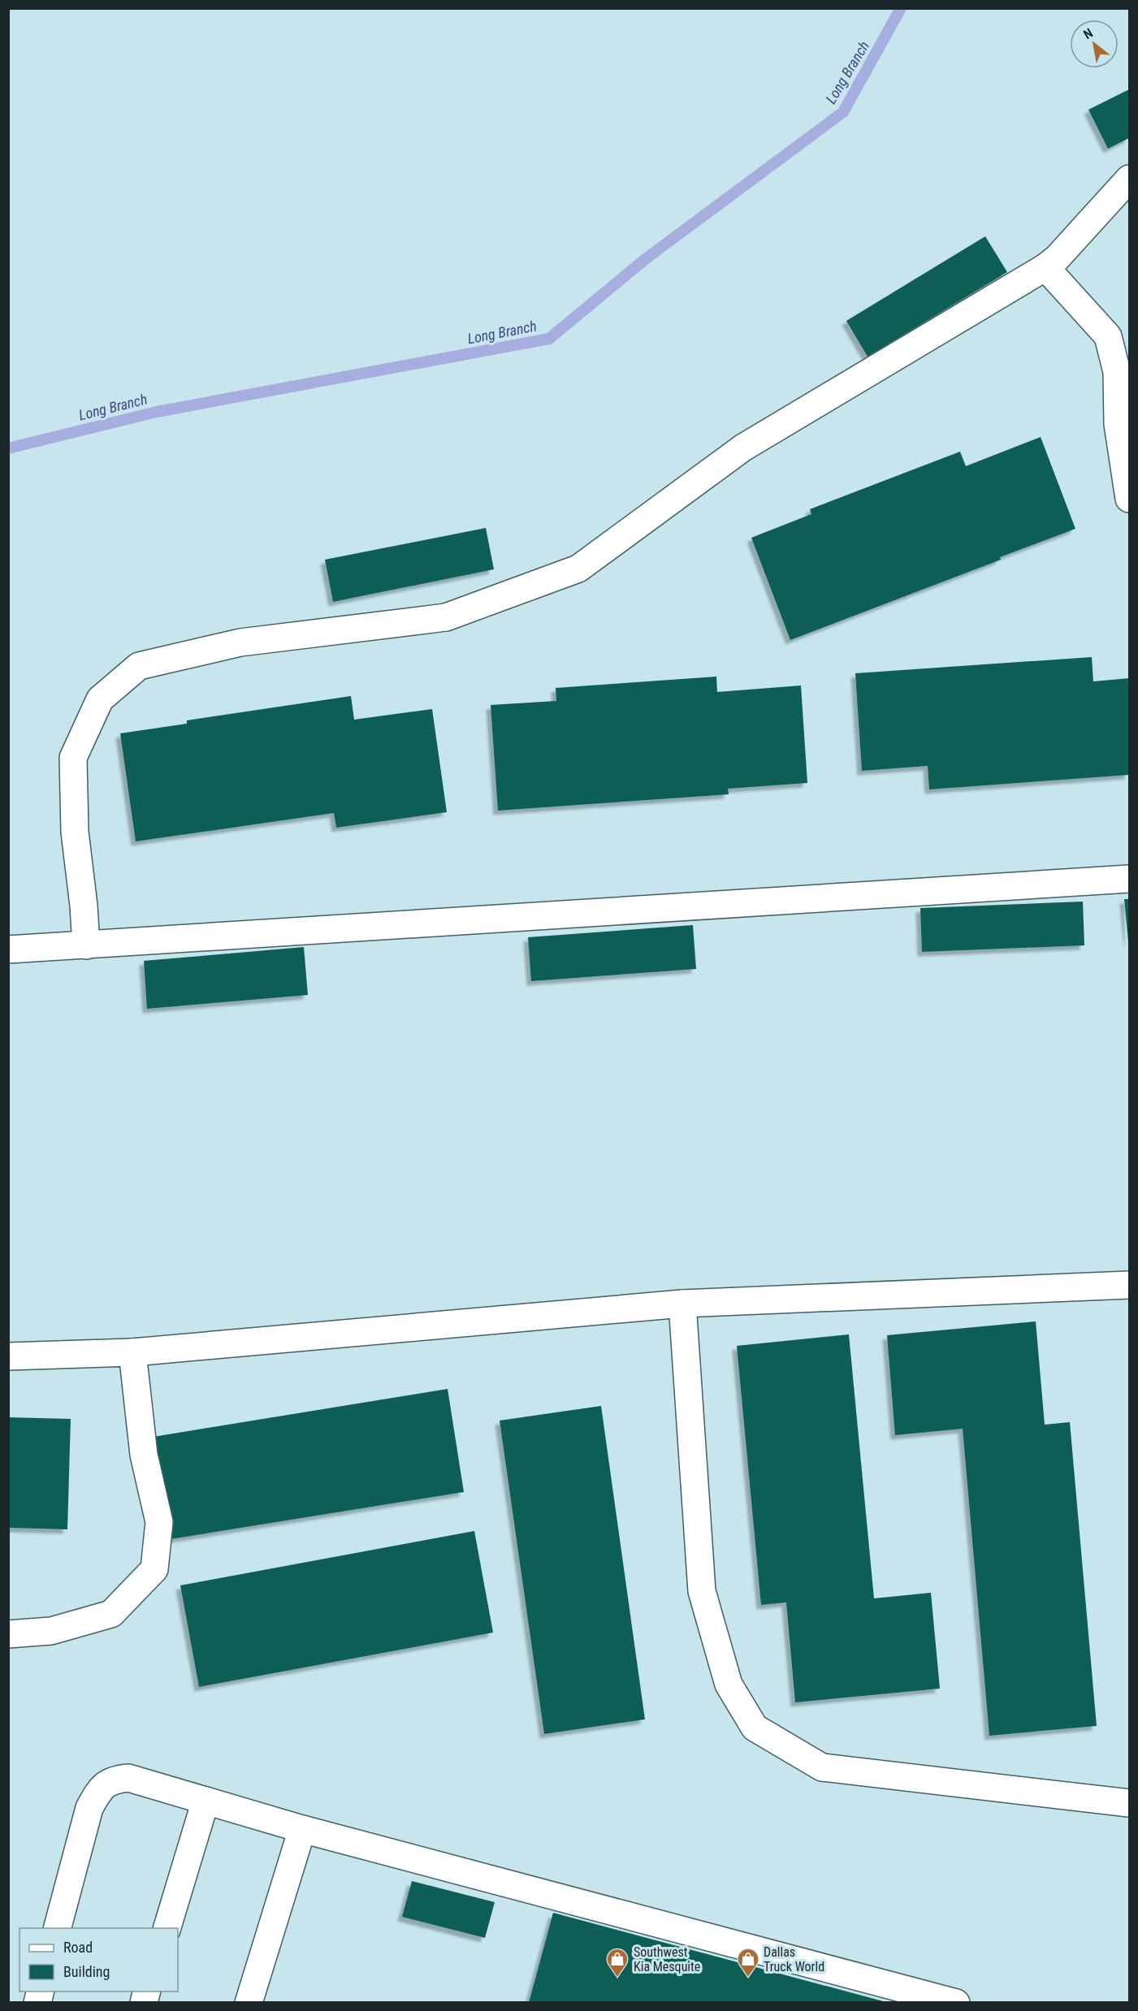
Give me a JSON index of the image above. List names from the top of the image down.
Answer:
{
  "water": ["Long Branch"],
  "places": {
    "shop": ["Southwest Kia Mesquite", "Dallas Truck World"]
  },
  "legend": ["Road", "Building"],
  "north": "top left"
}
